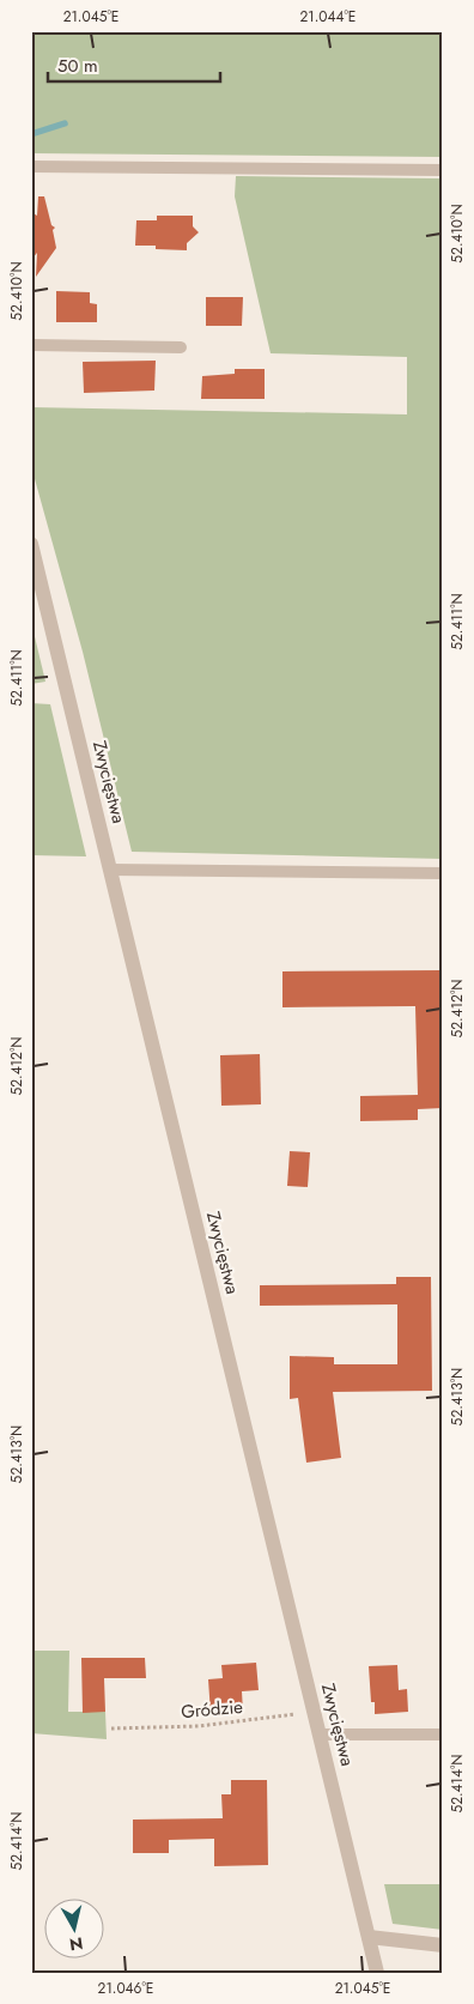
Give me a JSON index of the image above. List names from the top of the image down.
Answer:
{
  "streets": {
    "street": ["Zwycięstwa"],
    "path": ["Gródzie"]
  },
  "crossings": [
    ["Zwycięstwa", "Gródzie"]
  ],
  "scale_bar": "50 m",
  "north": "bottom",
  "coordinates": [
    "21.045°E",
    "21.044°E",
    "52.410°N",
    "52.411°N",
    "52.412°N",
    "52.413°N",
    "52.414°N",
    "21.046°E"
  ]
}
